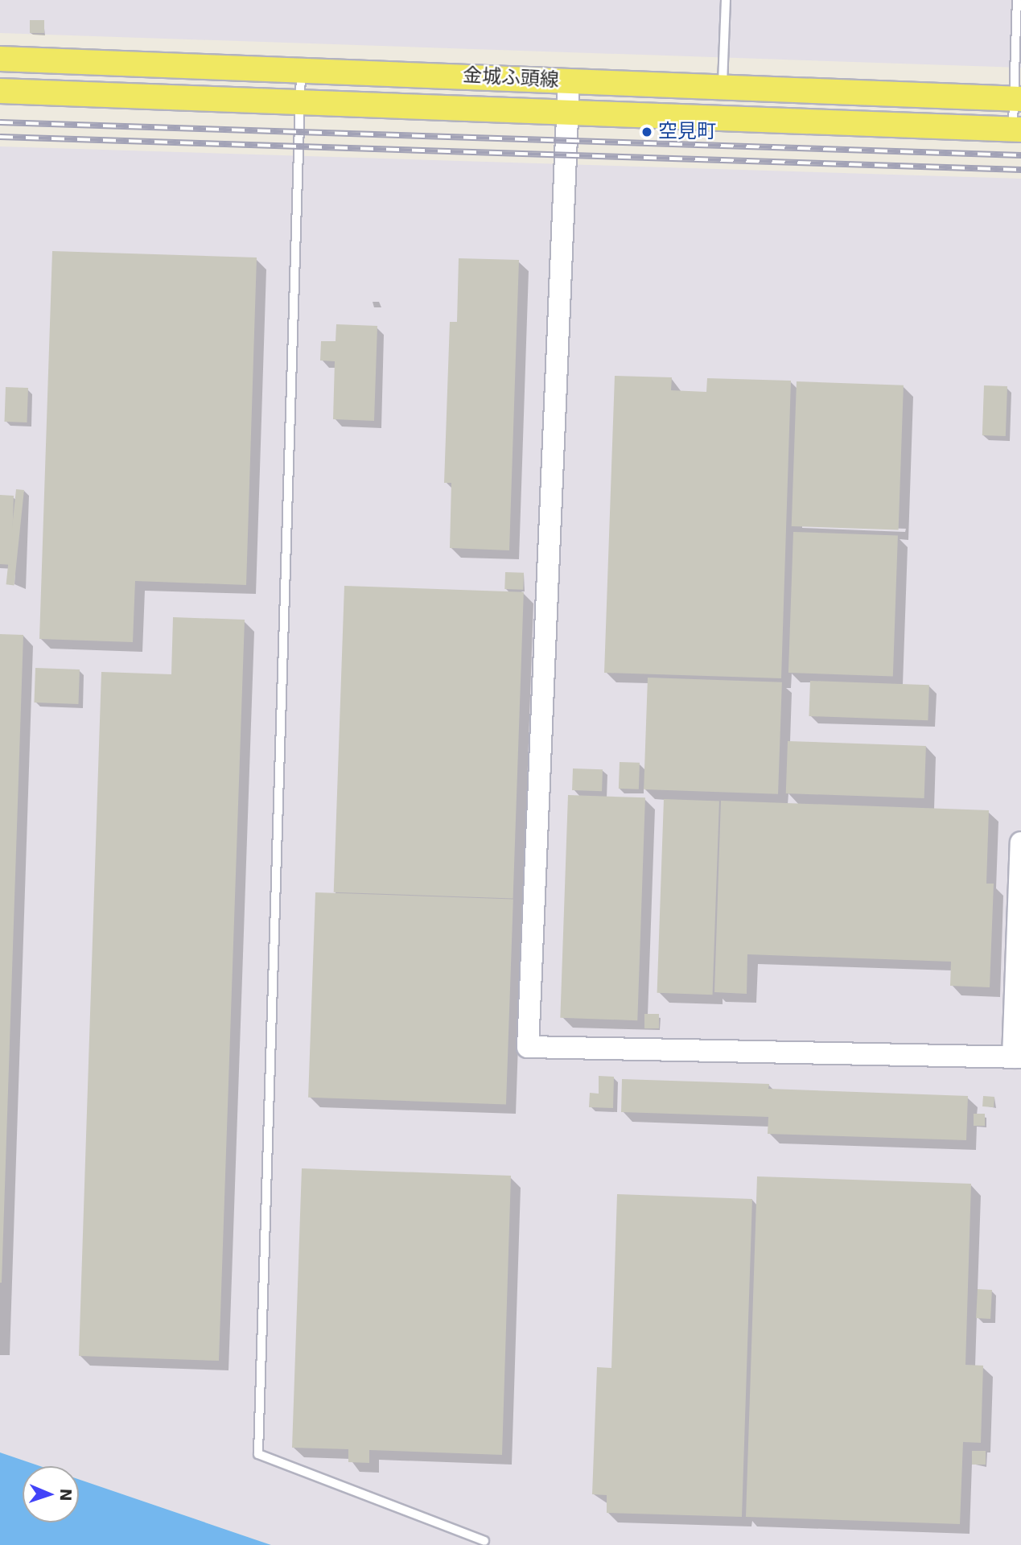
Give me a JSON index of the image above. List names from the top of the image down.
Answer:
{
  "streets": {
    "main road": ["金城ふ頭線"]
  },
  "places": ["空見町"],
  "north": "right"
}
